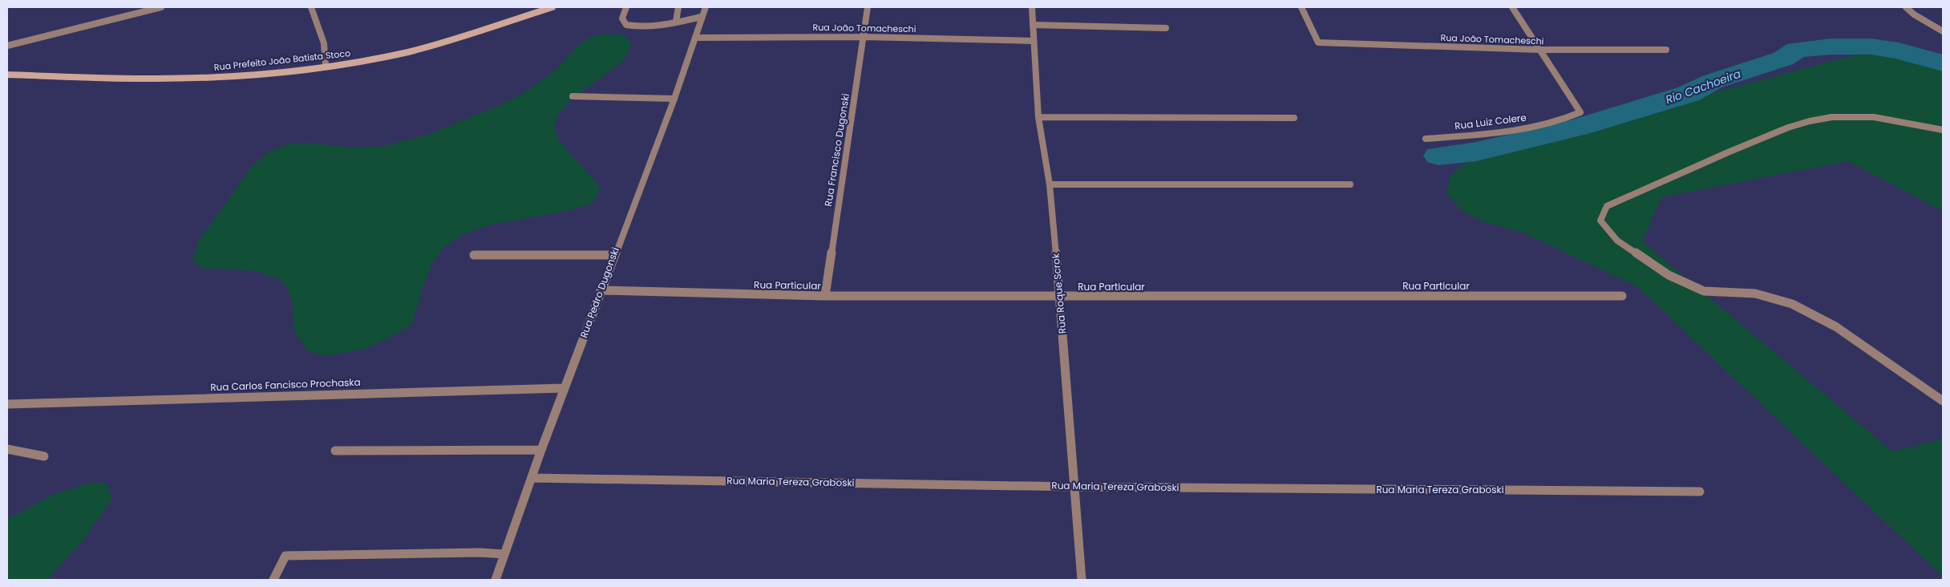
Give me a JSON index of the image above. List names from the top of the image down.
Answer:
{
  "streets": {
    "main road": ["Rua Prefeito João Batista Stoco"],
    "street": [
      "Rua João Tomacheschi",
      "Rua Luiz Colere",
      "Rua Francisco Dugonski",
      "Rua Particular",
      "Rua Pedro Dugonski",
      "Rua Roque Scrok",
      "Rua Carlos Fancisco Prochaska",
      "Rua Maria Tereza Graboski"
    ]
  },
  "crossings": [
    ["Rua João Tomacheschi", "Rua Luiz Colere"],
    ["Rua João Tomacheschi", "Rua Francisco Dugonski"],
    ["Rua João Tomacheschi", "Rua Pedro Dugonski"],
    ["Rua João Tomacheschi", "Rua Roque Scrok"],
    ["Rua Francisco Dugonski", "Rua Particular"],
    ["Rua Particular", "Rua Pedro Dugonski"],
    ["Rua Particular", "Rua Roque Scrok"],
    ["Rua Pedro Dugonski", "Rua Carlos Fancisco Prochaska"],
    ["Rua Pedro Dugonski", "Rua Maria Tereza Graboski"],
    ["Rua Roque Scrok", "Rua Maria Tereza Graboski"]
  ],
  "water": ["Rio Cachoeira"]
}
